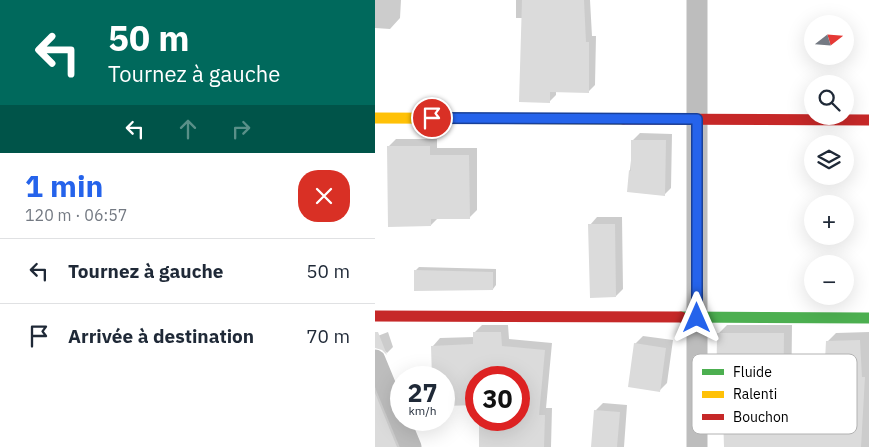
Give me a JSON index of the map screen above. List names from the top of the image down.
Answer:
{
  "legend": ["Fluide", "Ralenti", "Bouchon"],
  "north": "right",
  "page": {
    "turn": ["50 m", "Tournez à gauche"],
    "map_buttons": ["+", "−"],
    "heading": ["1 min", "120 m · 06:57"],
    "list": [
      {
        "name": "Tournez à gauche",
        "value": "50 m"
      },
      {
        "name": "Arrivée à destination",
        "value": "70 m"
      }
    ],
    "speed": "27 km/h",
    "limit": "30"
  }
}
